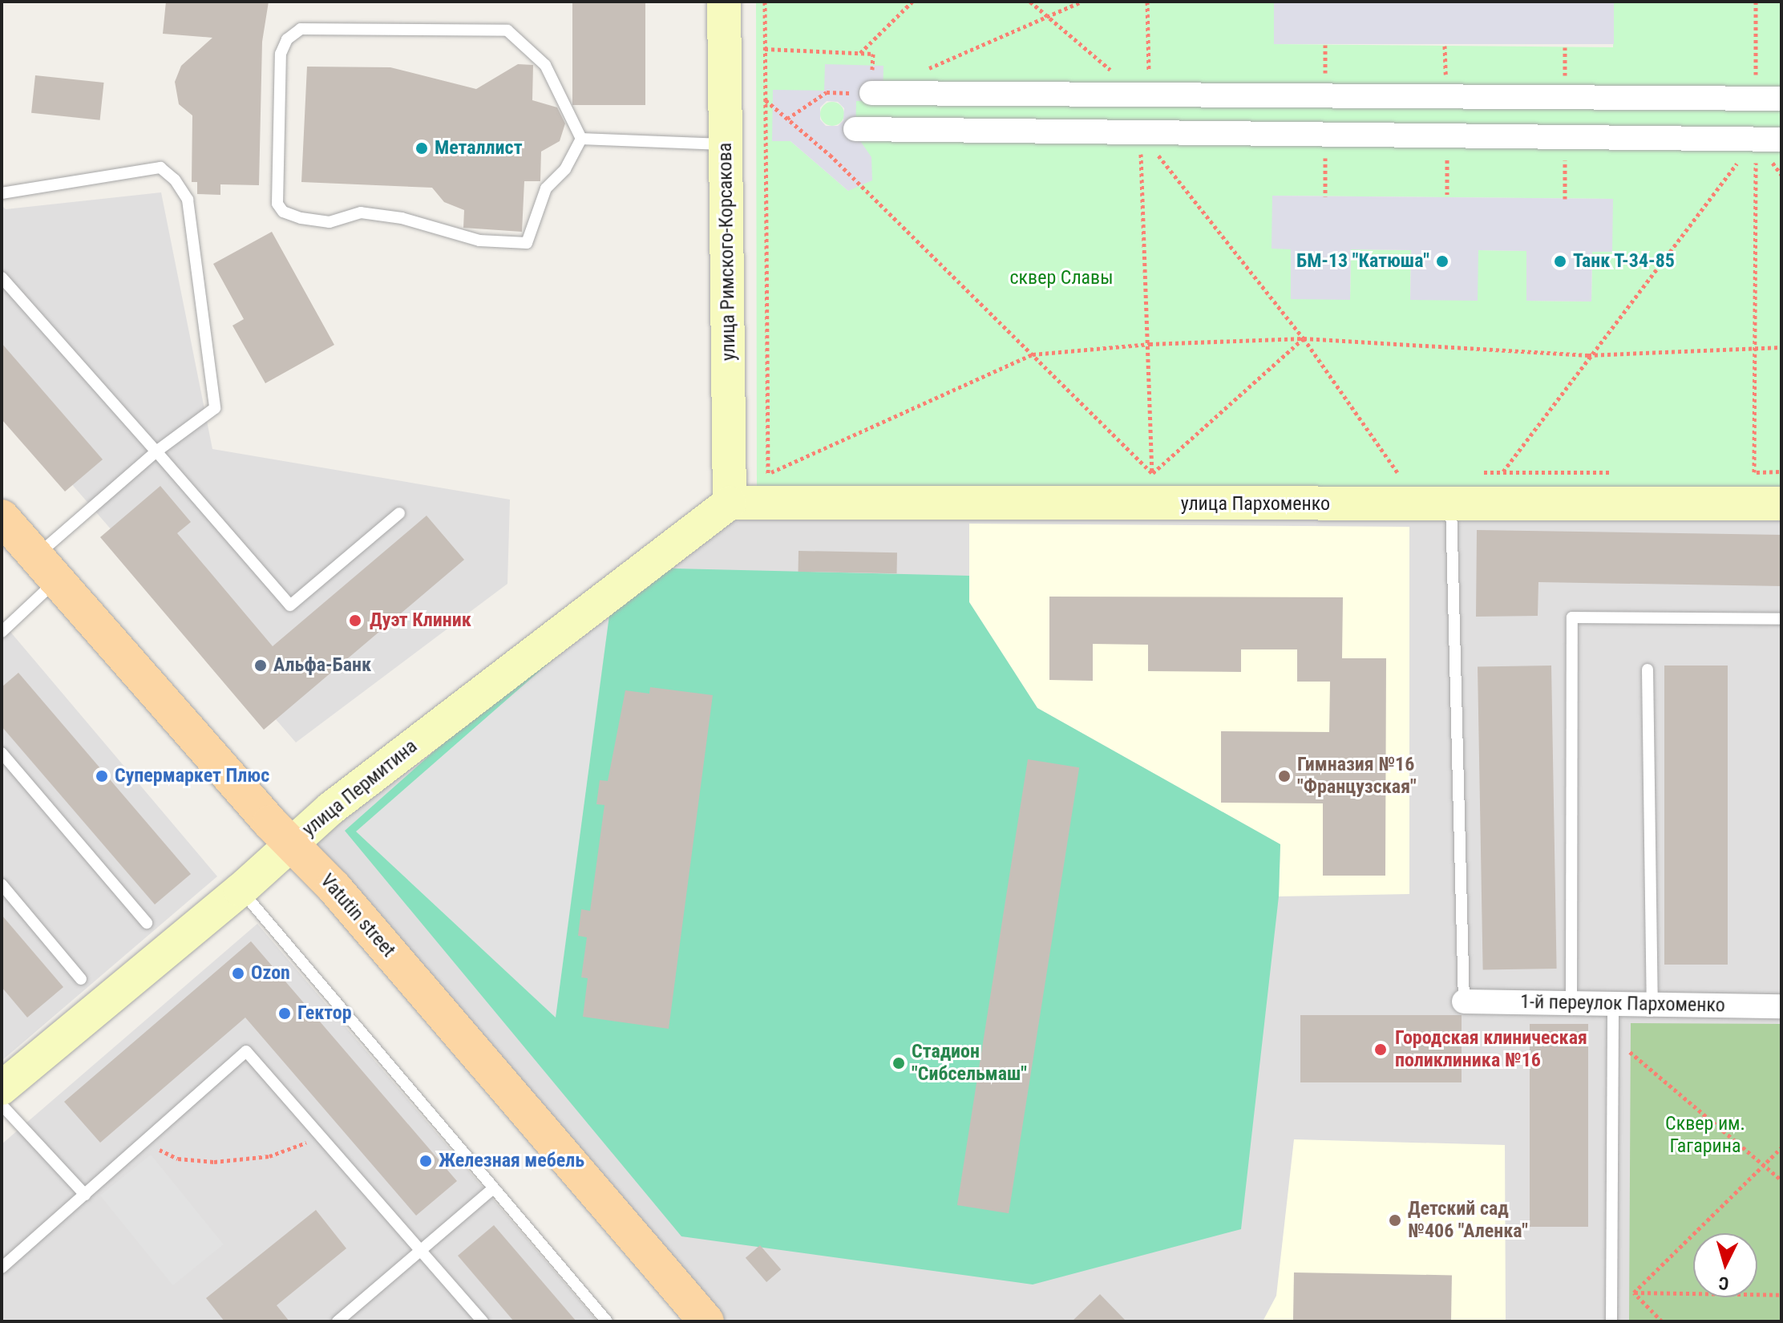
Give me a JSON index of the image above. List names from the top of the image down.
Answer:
{
  "streets": {
    "main road": ["Vatutin street"],
    "street": [
      "улица Римского-Корсакова",
      "улица Пархоменко",
      "улица Пермитина",
      "1-й переулок Пархоменко"
    ]
  },
  "crossings": [
    ["улица Римского-Корсакова", "улица Пархоменко"],
    ["улица Римского-Корсакова", "улица Пермитина"],
    ["улица Пархоменко", "улица Пермитина"],
    ["улица Пермитина", "Vatutin street"]
  ],
  "parks": ["сквер Славы", "Сквер им. Гагарина"],
  "places": [
    "Металлист",
    "БМ-13 \"Катюша\"",
    "Танк Т-34-85",
    "Дуэт Клиник",
    "Альфа-Банк",
    "Супермаркет Плюс",
    "Гимназия №16 \"Французская\"",
    "Ozon",
    "Гектор",
    "Городская клиническая поликлиника №16",
    "Стадион \"Сибсельмаш\"",
    "Железная мебель",
    "Детский сад №406 \"Аленка\""
  ],
  "north": "bottom"
}
